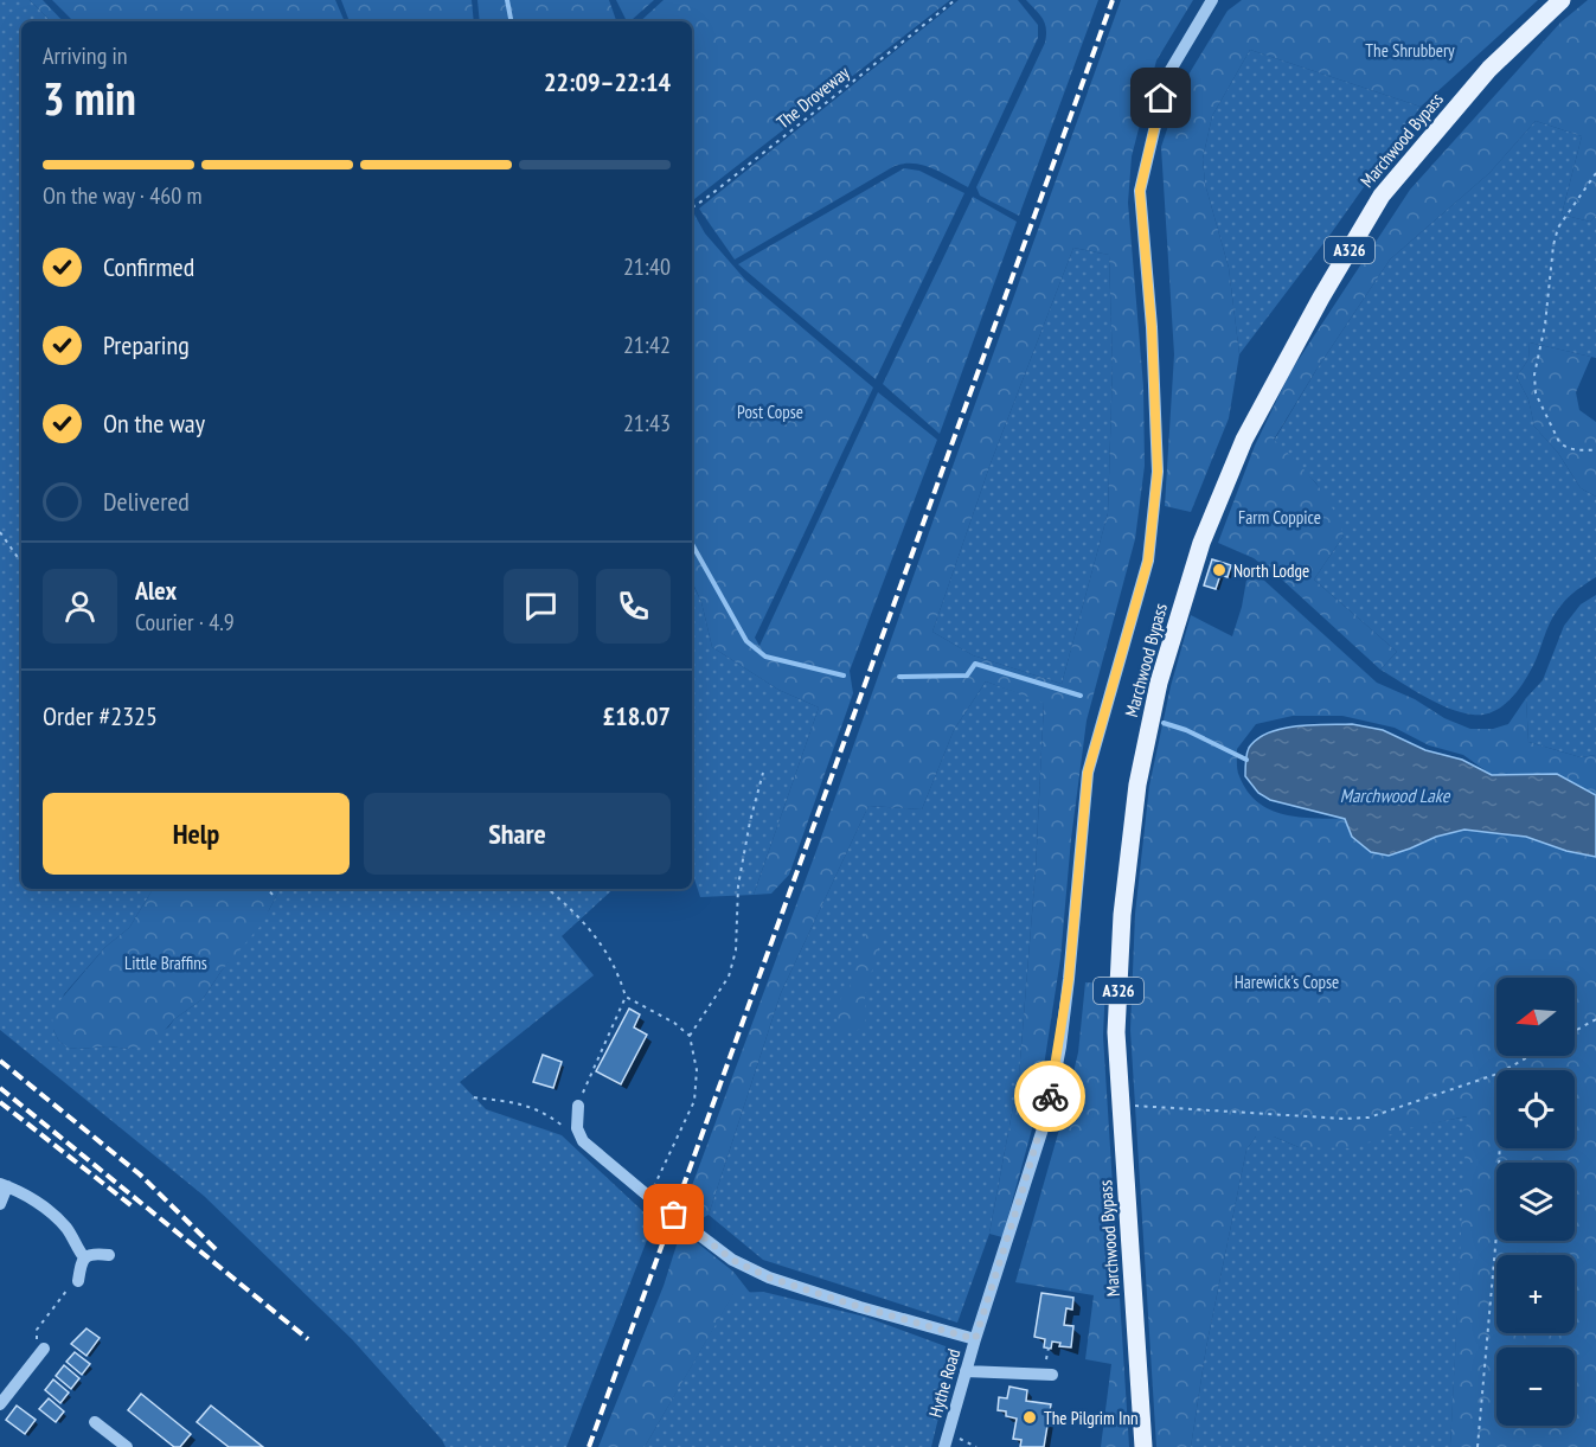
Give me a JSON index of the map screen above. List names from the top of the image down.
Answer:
{
  "streets": {
    "main road": ["Marchwood Bypass", "A326"],
    "street": ["Hythe Road"],
    "path": ["The Droveway"]
  },
  "water": ["Marchwood Lake"],
  "parks": [
    "The Shrubbery",
    "Post Copse",
    "Farm Coppice",
    "Little Braffins",
    "Harewick's Copse"
  ],
  "places": ["North Lodge", "The Pilgrim Inn"],
  "north": "left",
  "page": {
    "heading": ["3 min", "Arriving in", "22:09–22:14"],
    "panel": [
      "Alex",
      "Courier · 4.9",
      "Order #2325",
      "£18.07"
    ],
    "bar": "On the way · 460 m",
    "list": [
      ["Confirmed", "21:40"],
      ["Preparing", "21:42"],
      ["On the way", "21:43"],
      "Delivered"
    ],
    "buttons": ["Help", "Share"],
    "map_buttons": ["+", "−"]
  }
}
